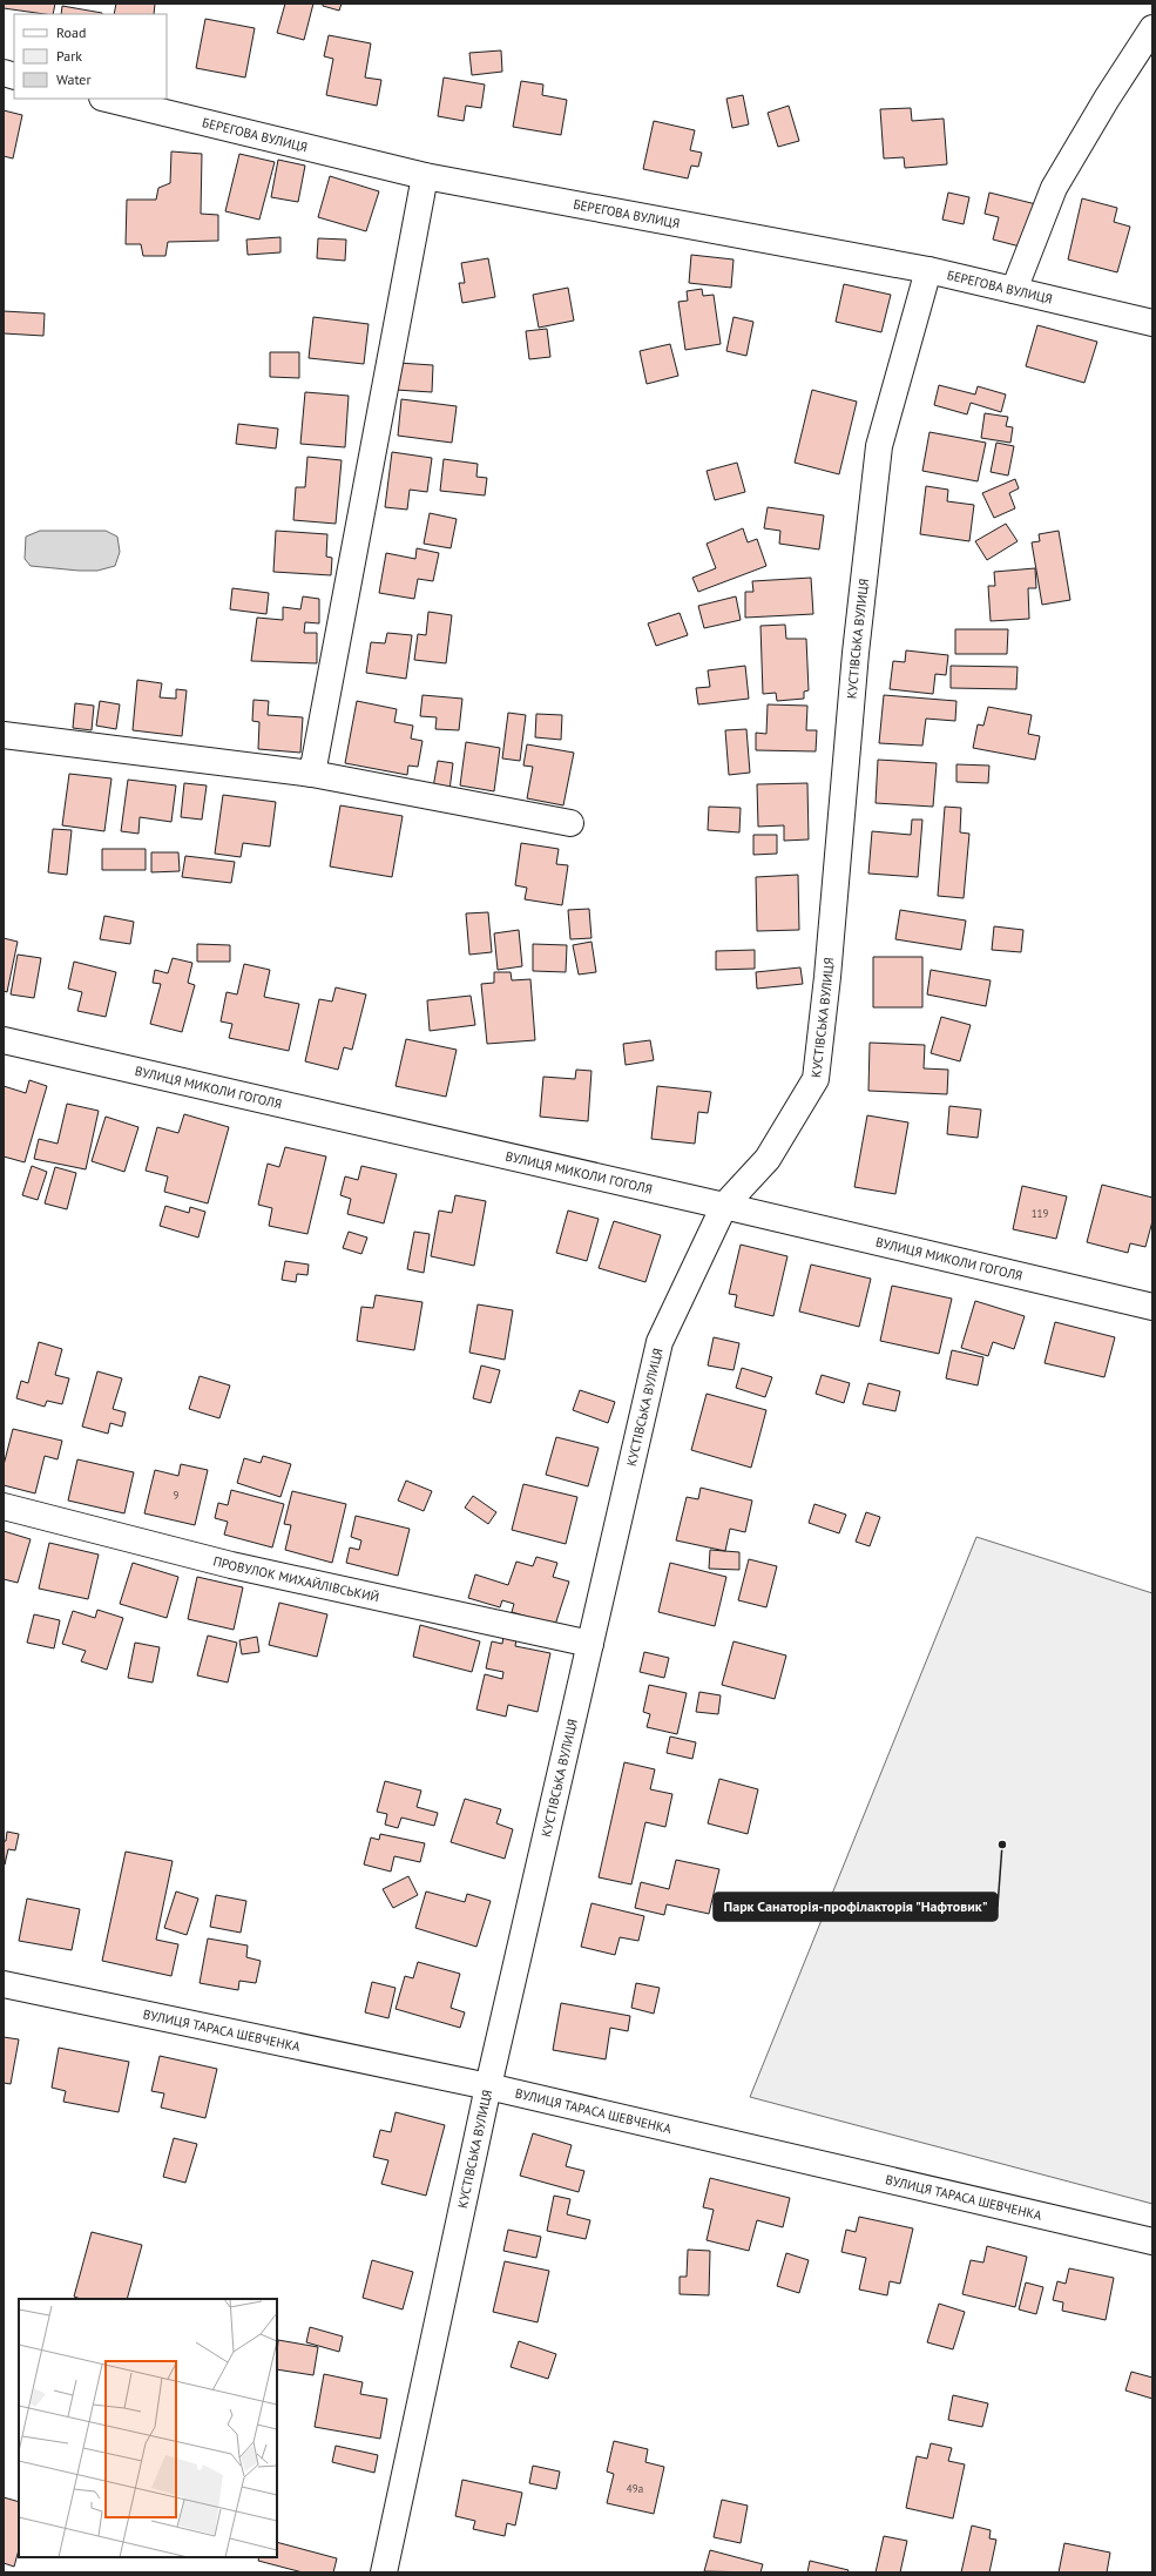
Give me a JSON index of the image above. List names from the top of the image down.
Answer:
{
  "streets": {
    "street": [
      "БЕРЕГОВА ВУЛИЦЯ",
      "КУСТІВСЬКА ВУЛИЦЯ",
      "ВУЛИЦЯ МИКОЛИ ГОГОЛЯ",
      "ПРОВУЛОК МИХАЙЛІВСЬКИЙ",
      "ВУЛИЦЯ ТАРАСА ШЕВЧЕНКА"
    ]
  },
  "crossings": [
    ["БЕРЕГОВА ВУЛИЦЯ", "КУСТІВСЬКА ВУЛИЦЯ"],
    ["КУСТІВСЬКА ВУЛИЦЯ", "ВУЛИЦЯ МИКОЛИ ГОГОЛЯ"],
    ["КУСТІВСЬКА ВУЛИЦЯ", "ПРОВУЛОК МИХАЙЛІВСЬКИЙ"],
    ["КУСТІВСЬКА ВУЛИЦЯ", "ВУЛИЦЯ ТАРАСА ШЕВЧЕНКА"]
  ],
  "places": ["Парк Санаторія-профілакторія \"Нафтовик\""],
  "house_numbers": ["119", "9", "49а"],
  "legend": ["Road", "Park", "Water"]
}
